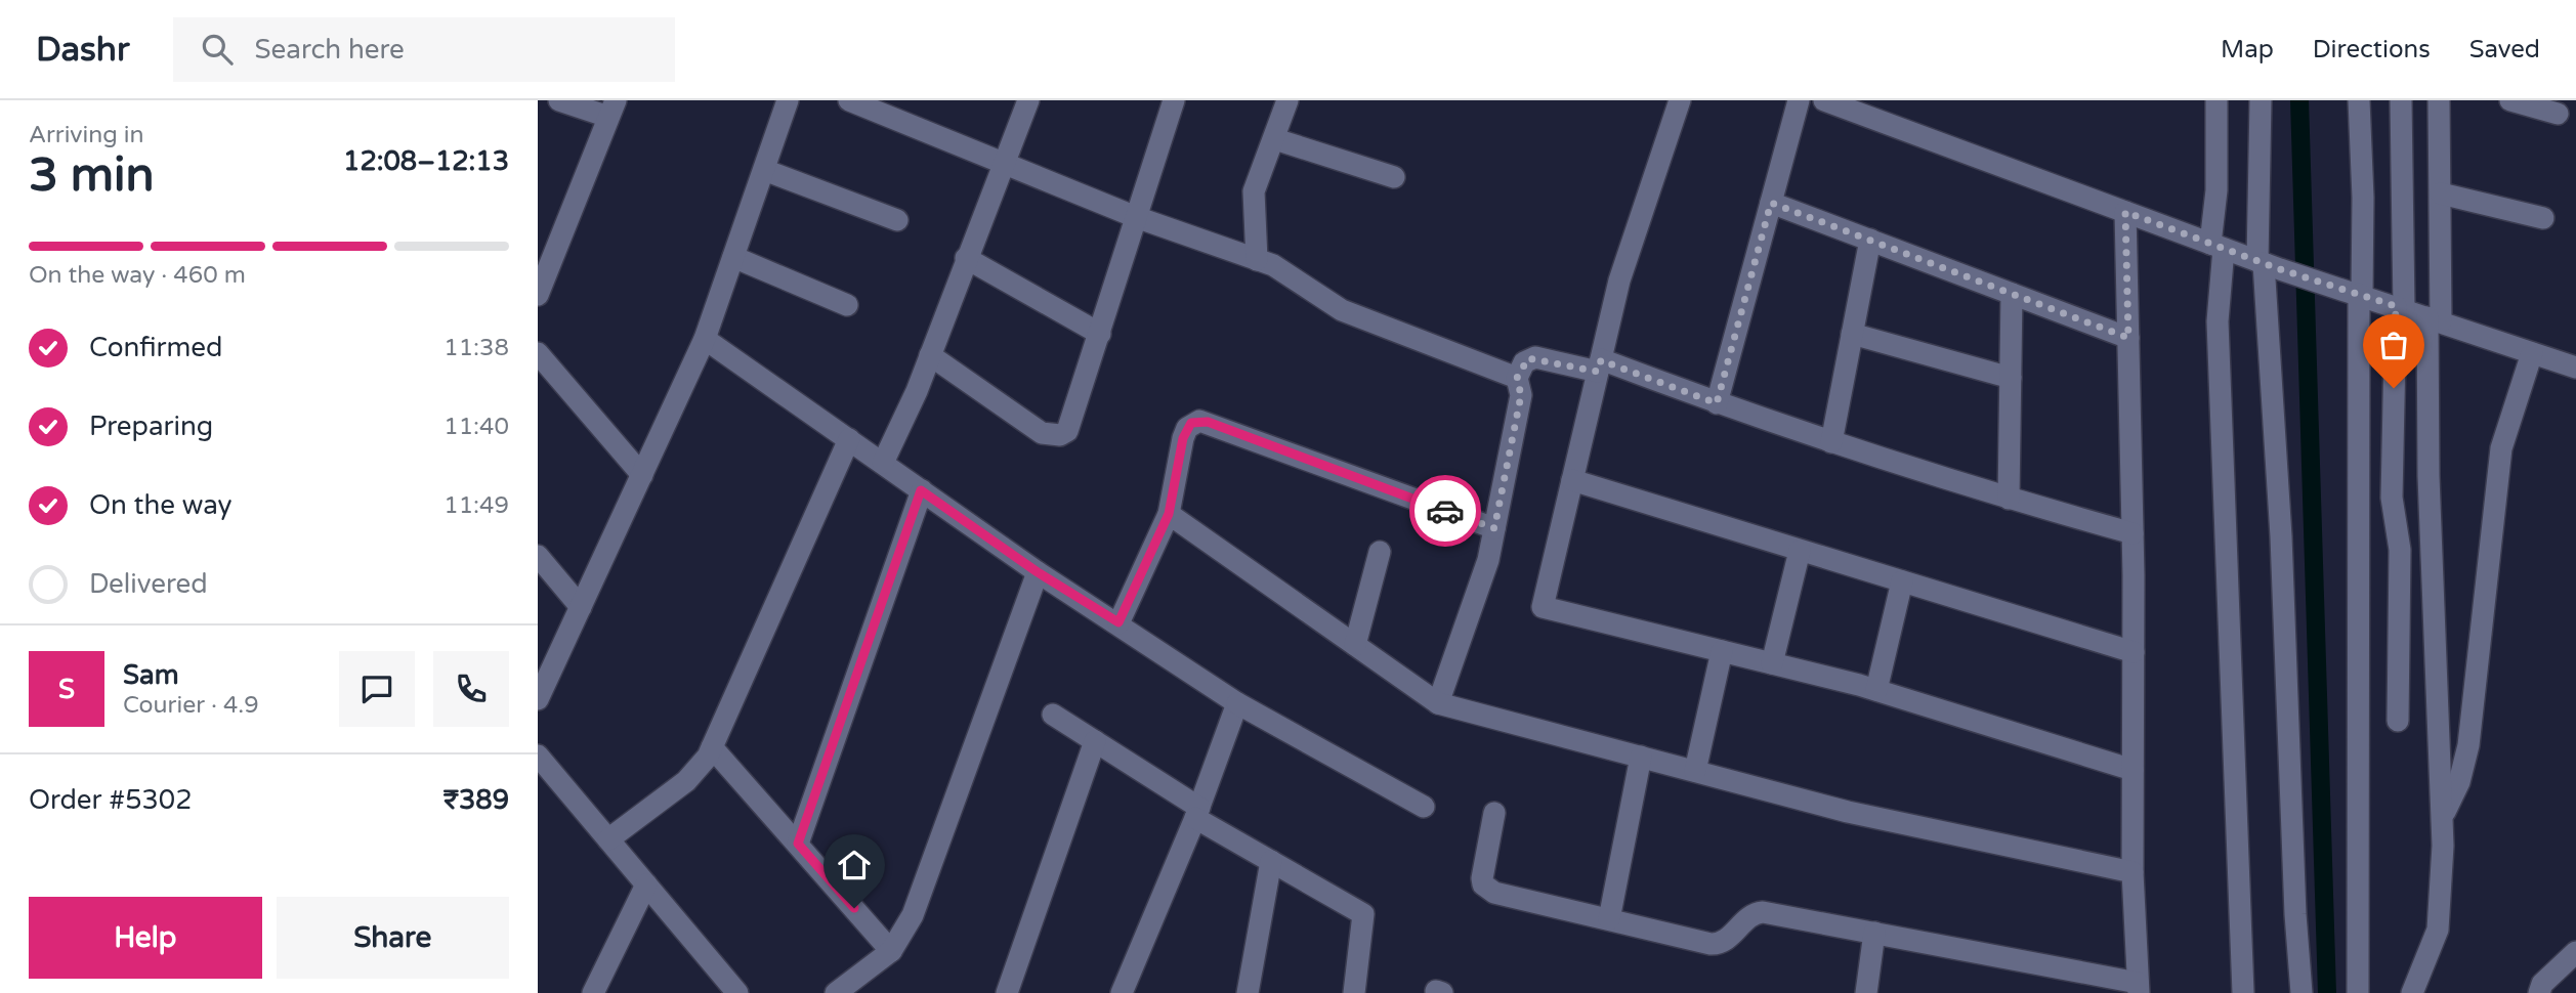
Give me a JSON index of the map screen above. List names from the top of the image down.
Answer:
{
  "page": {
    "header": "Dashr",
    "search": "Search here",
    "nav": ["Map", "Directions", "Saved"],
    "heading": ["3 min", "Arriving in", "12:08–12:13"],
    "panel": [
      "Sam",
      "Courier · 4.9",
      "Order #5302",
      "₹389"
    ],
    "bar": "On the way · 460 m",
    "list": [
      ["Confirmed", "11:38"],
      ["Preparing", "11:40"],
      ["On the way", "11:49"],
      "Delivered"
    ],
    "round": "S",
    "buttons": ["Help", "Share"]
  }
}
